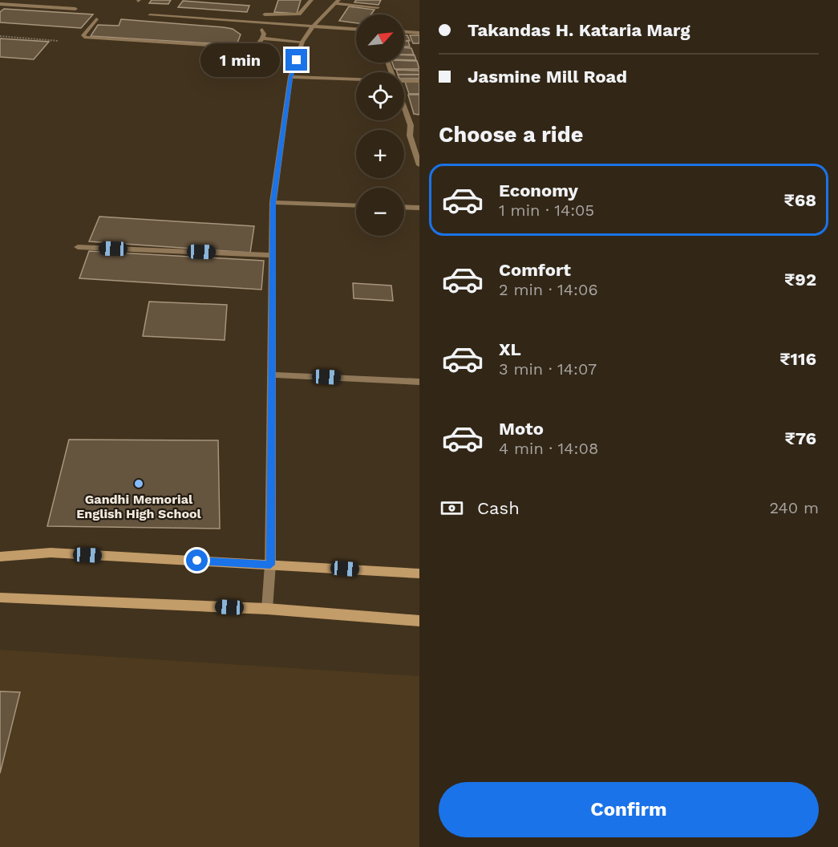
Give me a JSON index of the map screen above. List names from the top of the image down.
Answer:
{
  "places": ["Gandhi Memorial English High School"],
  "north": "top right",
  "page": {
    "banner": ["Takandas H. Kataria Marg", "Jasmine Mill Road"],
    "map_buttons": ["+", "−"],
    "bubble": "1 min",
    "heading": "Choose a ride",
    "list": [
      {
        "name": "Economy",
        "note": "1 min · 14:05",
        "value": "₹68"
      },
      {
        "name": "Comfort",
        "note": "2 min · 14:06",
        "value": "₹92"
      },
      {
        "name": "XL",
        "note": "3 min · 14:07",
        "value": "₹116"
      },
      {
        "name": "Moto",
        "note": "4 min · 14:08",
        "value": "₹76"
      }
    ],
    "pay": ["Cash", "240 m"],
    "buttons": "Confirm"
  }
}
